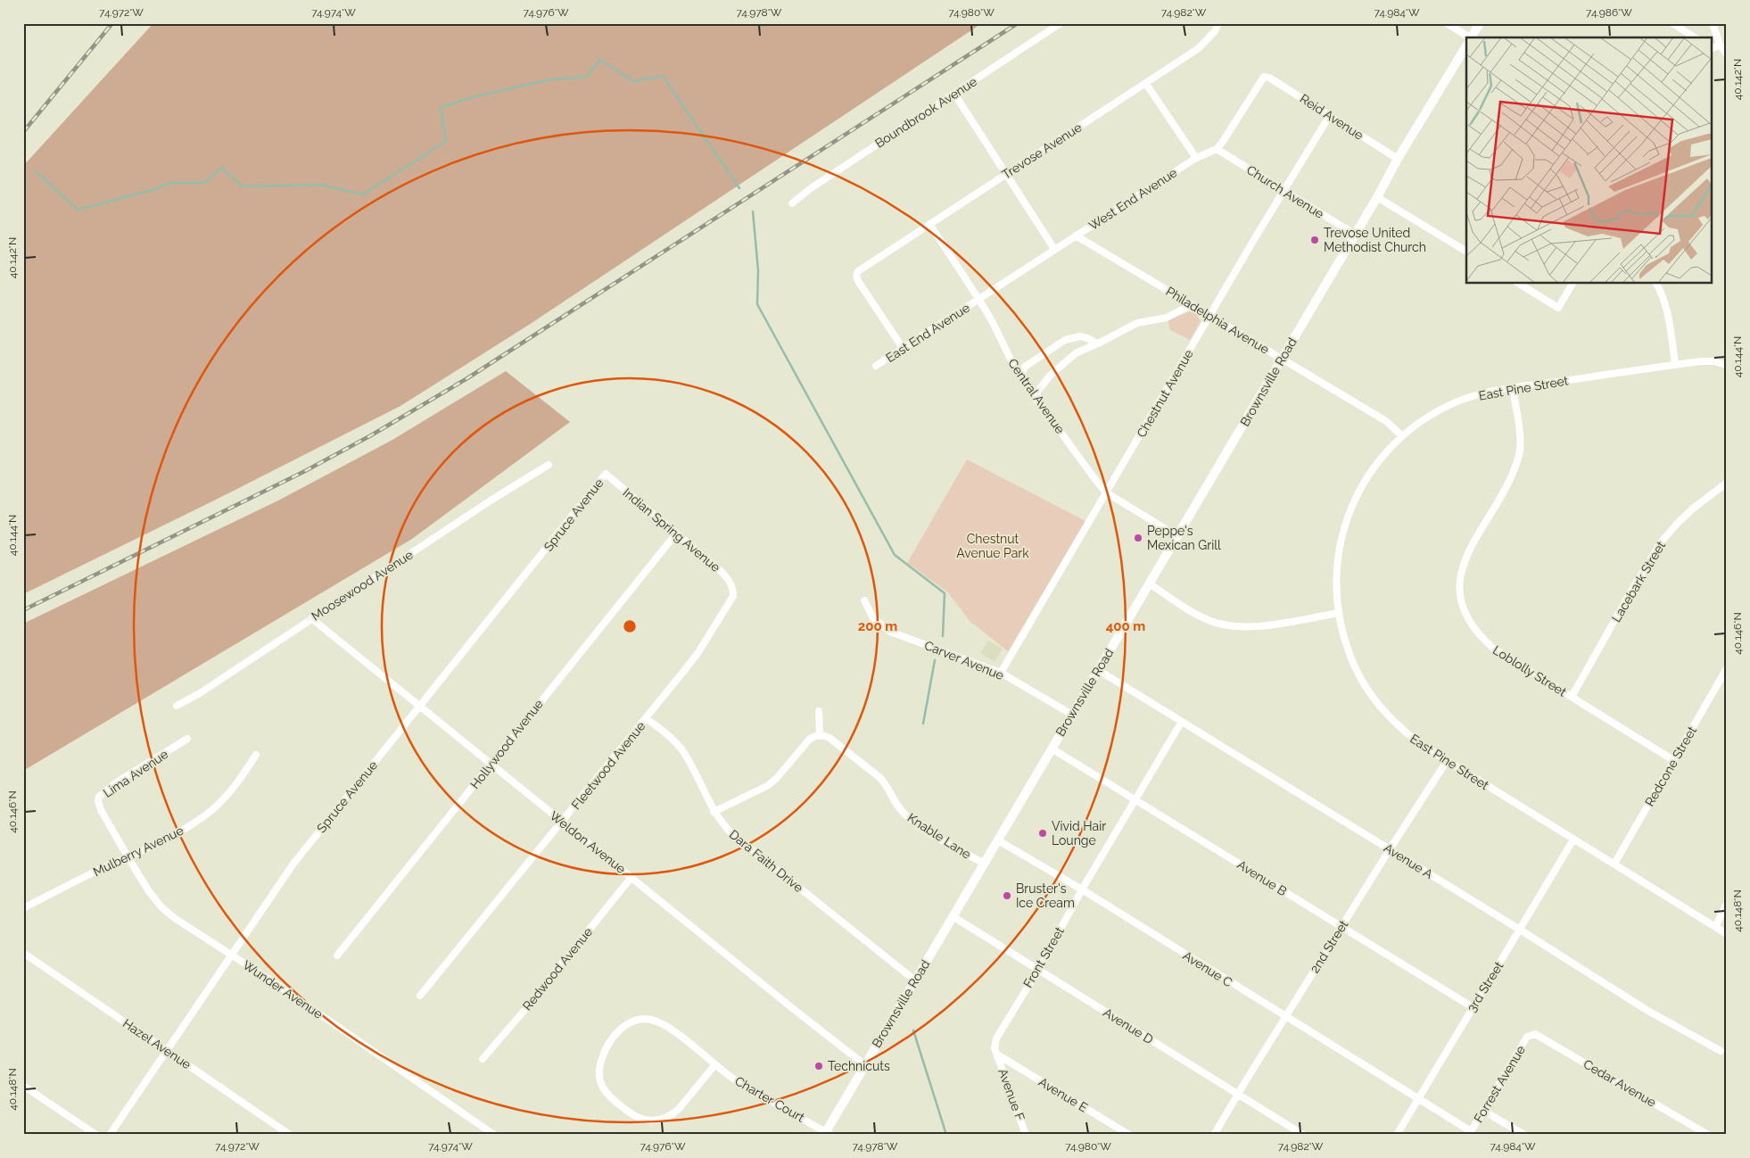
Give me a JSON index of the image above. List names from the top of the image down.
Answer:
{
  "streets": {
    "street": [
      "Boundbrook Avenue",
      "Reid Avenue",
      "Trevose Avenue",
      "Church Avenue",
      "West End Avenue",
      "Philadelphia Avenue",
      "East End Avenue",
      "Brownsville Road",
      "East Pine Street",
      "Chestnut Avenue",
      "Central Avenue",
      "Spruce Avenue",
      "Indian Spring Avenue",
      "Lacebark Street",
      "Moosewood Avenue",
      "Carver Avenue",
      "Loblolly Street",
      "Hollywood Avenue",
      "Fleetwood Avenue",
      "Redcone Street",
      "Lima Avenue",
      "Knable Lane",
      "Weldon Avenue",
      "Mulberry Avenue",
      "Dara Faith Drive",
      "Avenue A",
      "Avenue B",
      "2nd Street",
      "Front Street",
      "Redwood Avenue",
      "Avenue C",
      "3rd Street",
      "Wunder Avenue",
      "Avenue D",
      "Hazel Avenue",
      "Cedar Avenue",
      "Forrest Avenue",
      "Avenue F",
      "Avenue E",
      "Charter Court"
    ]
  },
  "crossings": [
    ["Reid Avenue", "Church Avenue"],
    ["Reid Avenue", "West End Avenue"],
    ["Reid Avenue", "Brownsville Road"],
    ["Reid Avenue", "Chestnut Avenue"],
    ["Trevose Avenue", "East End Avenue"],
    ["Trevose Avenue", "Central Avenue"],
    ["Church Avenue", "West End Avenue"],
    ["Church Avenue", "Brownsville Road"],
    ["Church Avenue", "Chestnut Avenue"],
    ["West End Avenue", "Philadelphia Avenue"],
    ["West End Avenue", "East End Avenue"],
    ["West End Avenue", "Central Avenue"],
    ["Philadelphia Avenue", "Brownsville Road"],
    ["Philadelphia Avenue", "East Pine Street"],
    ["Philadelphia Avenue", "Chestnut Avenue"],
    ["East End Avenue", "Central Avenue"],
    ["Brownsville Road", "Central Avenue"],
    ["Brownsville Road", "Carver Avenue"],
    ["Brownsville Road", "Knable Lane"],
    ["Brownsville Road", "Weldon Avenue"],
    ["Brownsville Road", "Dara Faith Drive"],
    ["Brownsville Road", "Avenue A"],
    ["Brownsville Road", "Avenue B"],
    ["Brownsville Road", "Avenue C"],
    ["Brownsville Road", "Avenue D"],
    ["Brownsville Road", "Charter Court"],
    ["East Pine Street", "Loblolly Street"],
    ["East Pine Street", "Redcone Street"],
    ["East Pine Street", "2nd Street"],
    ["East Pine Street", "3rd Street"],
    ["Chestnut Avenue", "Central Avenue"],
    ["Chestnut Avenue", "Carver Avenue"],
    ["Spruce Avenue", "Indian Spring Avenue"],
    ["Spruce Avenue", "Weldon Avenue"],
    ["Spruce Avenue", "Wunder Avenue"],
    ["Spruce Avenue", "Hazel Avenue"],
    ["Indian Spring Avenue", "Hollywood Avenue"],
    ["Indian Spring Avenue", "Fleetwood Avenue"],
    ["Lacebark Street", "Loblolly Street"],
    ["Moosewood Avenue", "Weldon Avenue"],
    ["Loblolly Street", "Redcone Street"],
    ["Hollywood Avenue", "Weldon Avenue"],
    ["Fleetwood Avenue", "Weldon Avenue"],
    ["Fleetwood Avenue", "Dara Faith Drive"],
    ["Lima Avenue", "Wunder Avenue"],
    ["Weldon Avenue", "Redwood Avenue"],
    ["Mulberry Avenue", "Wunder Avenue"],
    ["Avenue A", "2nd Street"],
    ["Avenue A", "Front Street"],
    ["Avenue A", "3rd Street"],
    ["Avenue B", "2nd Street"],
    ["Avenue B", "Front Street"],
    ["Avenue B", "3rd Street"],
    ["2nd Street", "Avenue C"],
    ["2nd Street", "Avenue D"],
    ["Front Street", "Avenue C"],
    ["Front Street", "Avenue D"],
    ["Front Street", "Avenue F"],
    ["Front Street", "Avenue E"],
    ["Avenue C", "3rd Street"],
    ["Avenue C", "Forrest Avenue"],
    ["Cedar Avenue", "Forrest Avenue"],
    ["Avenue F", "Avenue E"]
  ],
  "parks": ["Chestnut Avenue Park"],
  "places": [
    "Trevose United Methodist Church",
    "Peppe's Mexican Grill",
    "Vivid Hair Lounge",
    "Bruster's Ice Cream",
    "Technicuts"
  ],
  "coordinates": [
    "74.972°W",
    "74.974°W",
    "74.976°W",
    "74.978°W",
    "74.980°W",
    "74.982°W",
    "74.984°W",
    "74.986°W",
    "40.142°N",
    "40.144°N",
    "40.146°N",
    "40.148°N"
  ],
  "rings": ["200 m", "400 m"]
}
